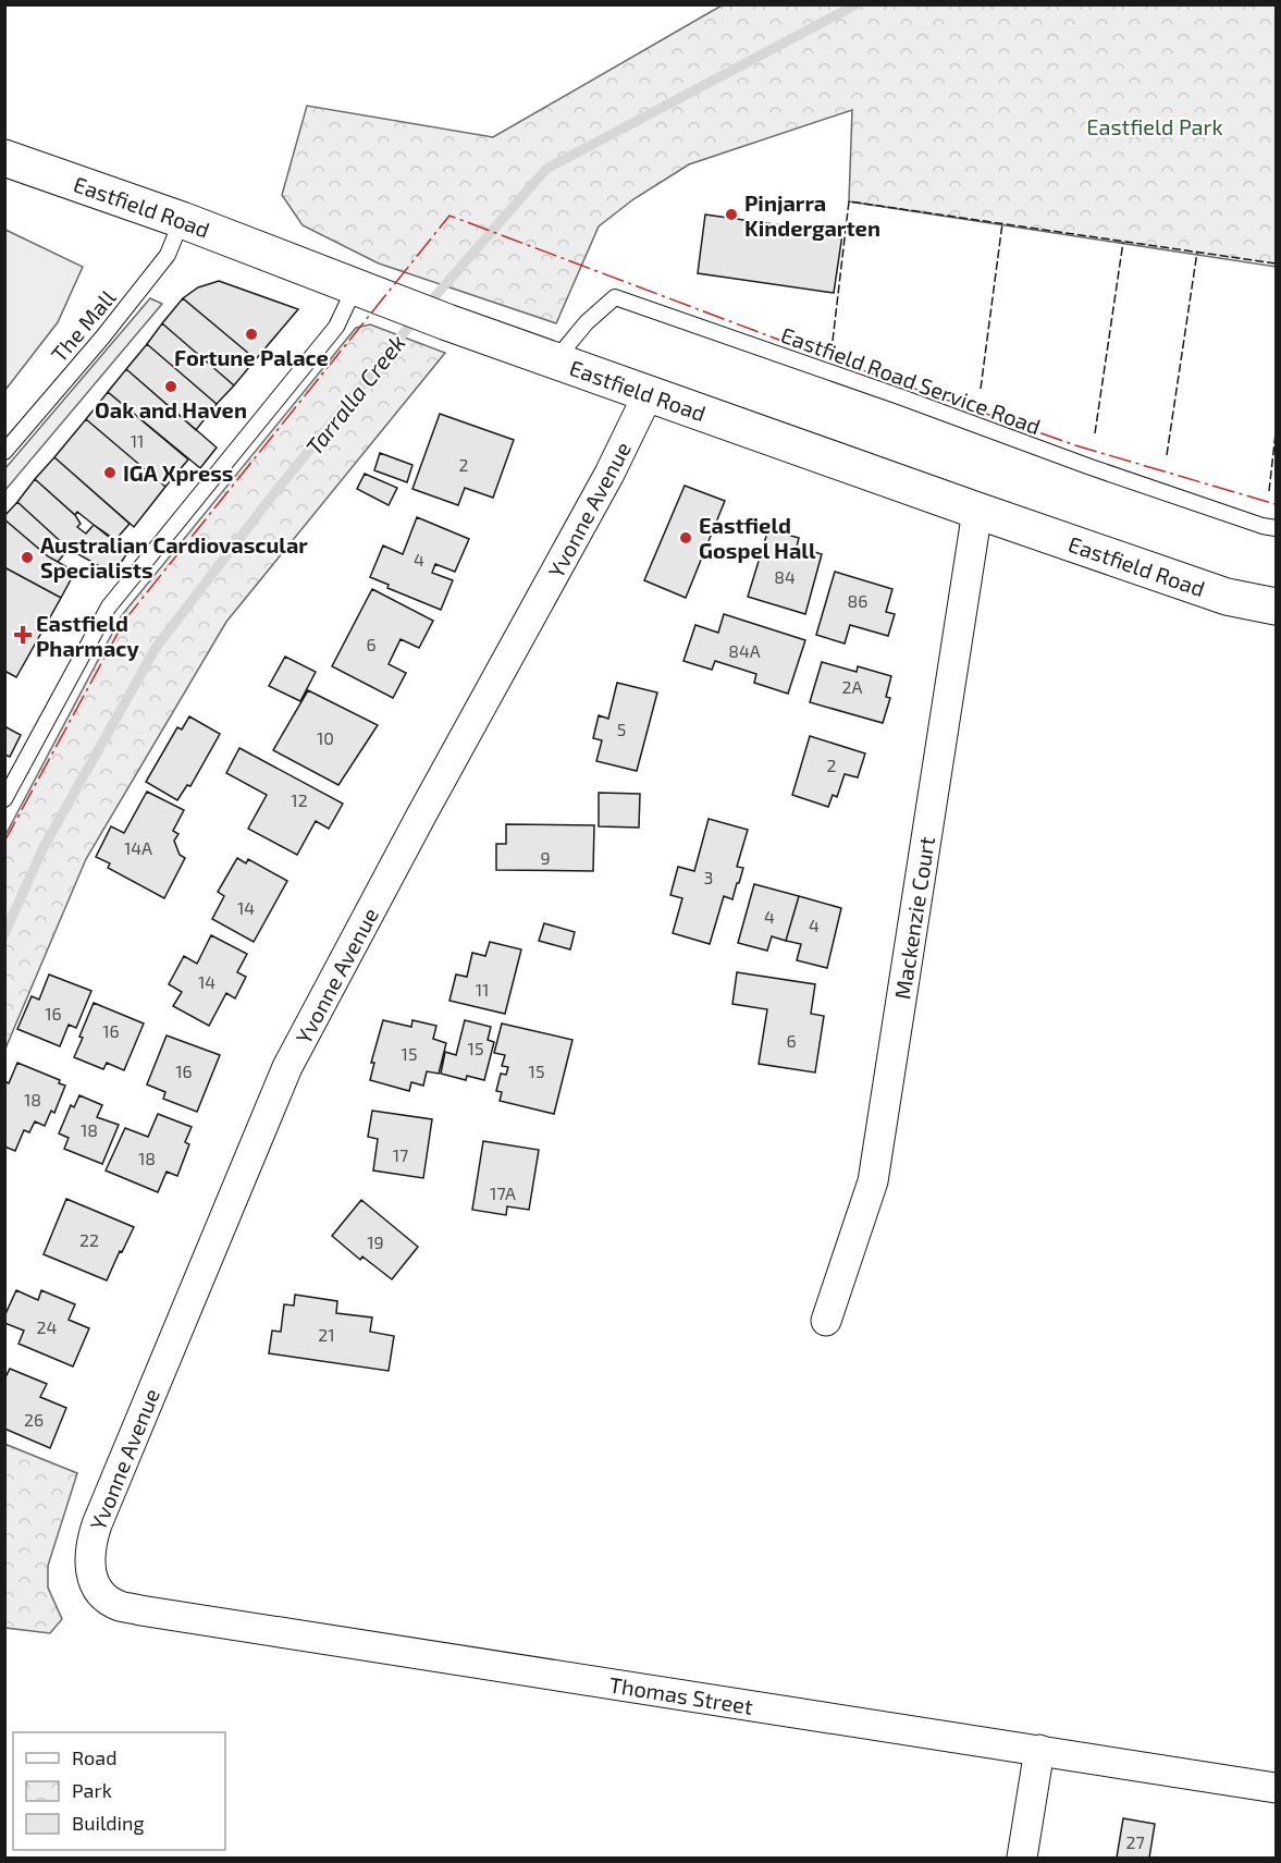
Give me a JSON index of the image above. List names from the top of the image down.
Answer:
{
  "streets": {
    "main road": ["Eastfield Road"],
    "street": ["Yvonne Avenue", "Mackenzie Court", "Thomas Street"],
    "lane": ["The Mall", "Eastfield Road Service Road"]
  },
  "crossings": [
    ["Eastfield Road", "The Mall"],
    ["Eastfield Road", "Eastfield Road Service Road"],
    ["Eastfield Road", "Yvonne Avenue"],
    ["Eastfield Road", "Mackenzie Court"],
    ["Yvonne Avenue", "Thomas Street"]
  ],
  "water": ["Tarralla Creek"],
  "parks": ["Eastfield Park"],
  "places": {
    "other": [
      "Pinjarra Kindergarten",
      "Fortune Palace",
      "Oak and Haven",
      "IGA Xpress",
      "Eastfield Gospel Hall",
      "Australian Cardiovascular Specialists"
    ],
    "health": ["Eastfield Pharmacy"]
  },
  "house_numbers": [
    "11",
    "2",
    "4",
    "84",
    "86",
    "6",
    "84A",
    "2A",
    "5",
    "10",
    "2",
    "12",
    "14A",
    "9",
    "3",
    "14",
    "4",
    "4",
    "14",
    "11",
    "16",
    "16",
    "6",
    "15",
    "15",
    "16",
    "15",
    "18",
    "18",
    "17",
    "18",
    "17A",
    "22",
    "19",
    "24",
    "21",
    "26",
    "27"
  ],
  "legend": ["Road", "Park", "Building"]
}
